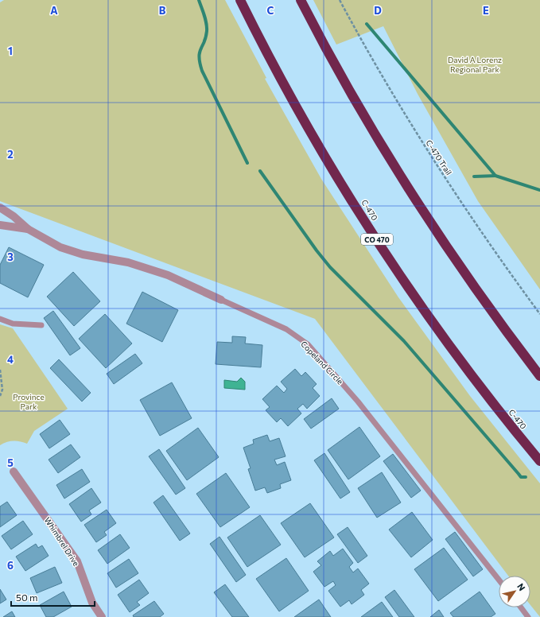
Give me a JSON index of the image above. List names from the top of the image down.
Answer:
{
  "streets": {
    "highway": ["C-470", "CO 470"],
    "street": ["Copeland Circle", "Whimbrel Drive"],
    "path": ["C-470 Trail"]
  },
  "parks": ["David A Lorenz Regional Park", "Province Park"],
  "scale_bar": "50 m",
  "north": "top right",
  "grid": {
    "columns": [
      "A",
      "B",
      "C",
      "D",
      "E"
    ],
    "rows": [
      "1",
      "2",
      "3",
      "4",
      "5",
      "6"
    ]
  }
}
